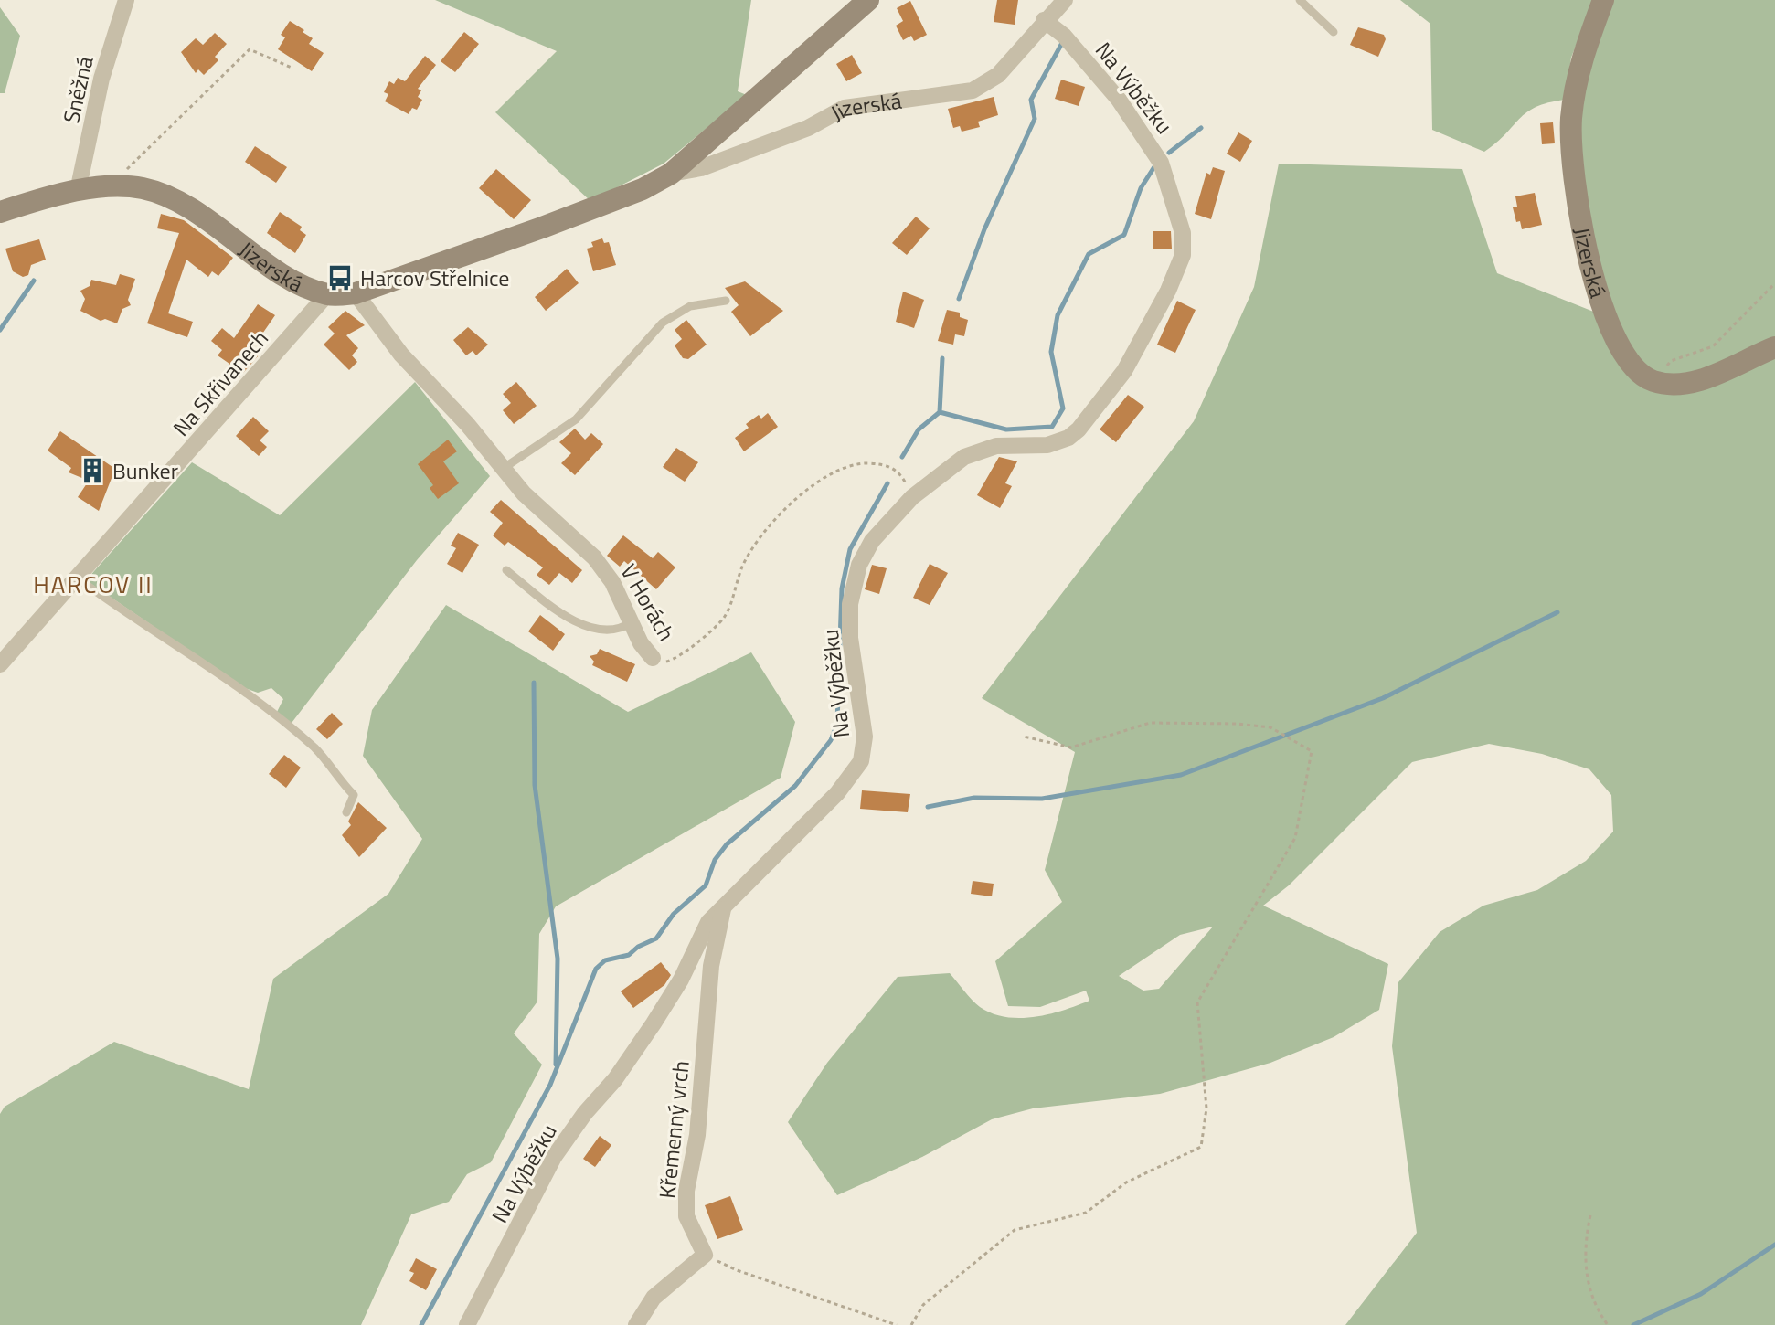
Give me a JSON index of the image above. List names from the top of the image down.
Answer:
{
  "streets": {
    "street": [
      "Na Výběžku",
      "Sněžná",
      "Jizerská",
      "Na Skřivanech",
      "V Horách",
      "Křemenný vrch"
    ]
  },
  "crossings": [
    ["Na Výběžku", "Jizerská"],
    ["Na Výběžku", "V Horách"],
    ["Na Výběžku", "Křemenný vrch"],
    ["Sněžná", "Jizerská"],
    ["Jizerská", "Na Skřivanech"],
    ["Jizerská", "V Horách"]
  ],
  "districts": ["HARCOV II"],
  "places": {
    "bus stop": ["Harcov Střelnice"],
    "building": ["Bunker"]
  }
}
